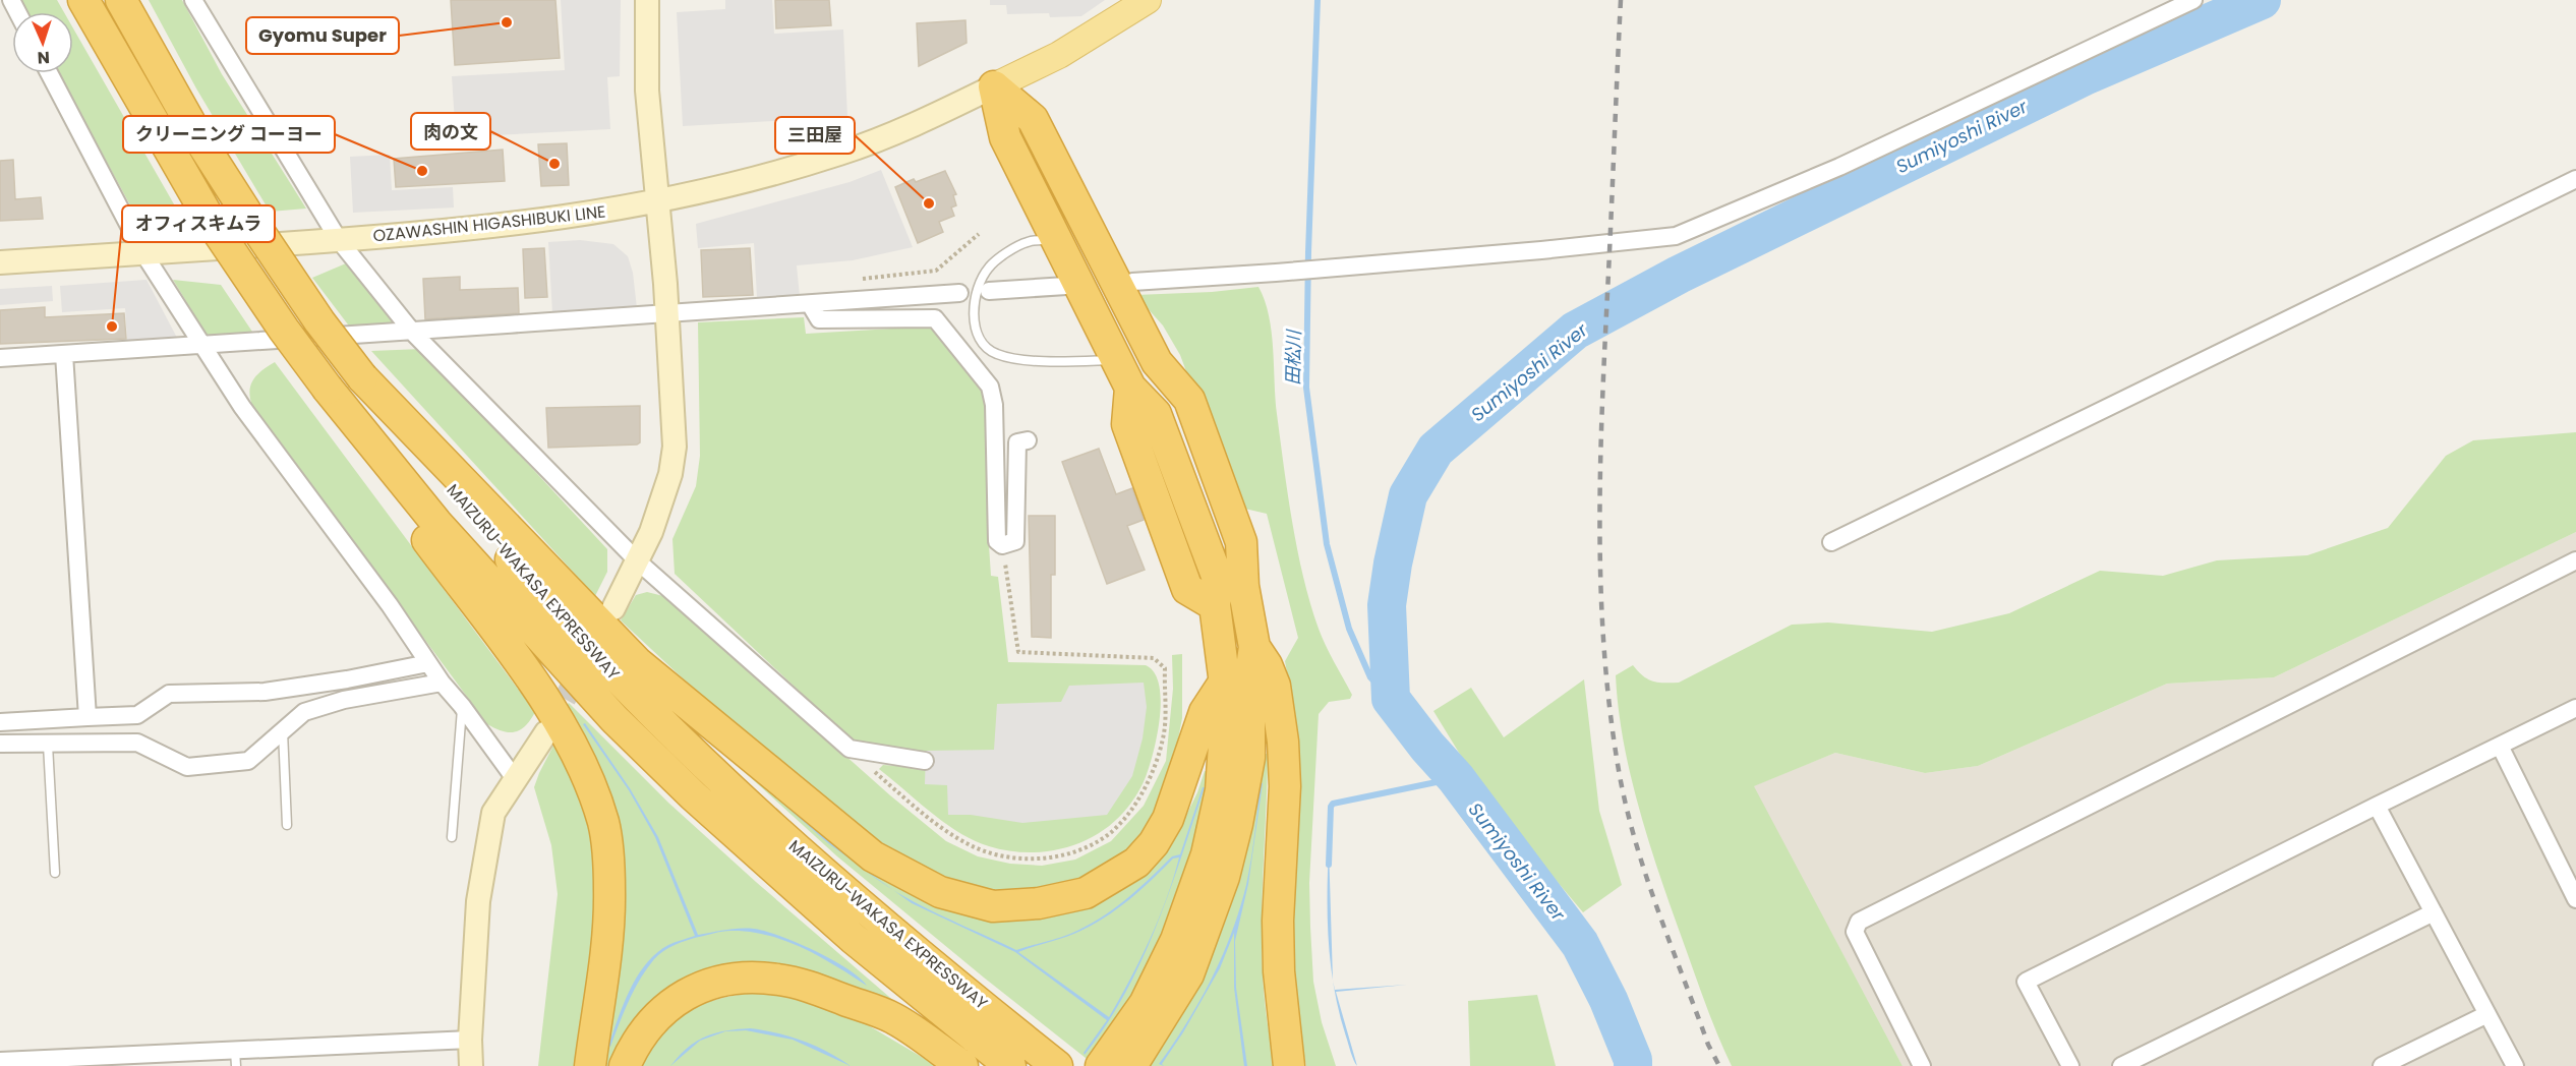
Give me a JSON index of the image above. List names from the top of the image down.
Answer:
{
  "streets": {
    "highway": ["MAIZURU-WAKASA EXPRESSWAY"],
    "main road": ["OZAWASHIN HIGASHIBUKI LINE"]
  },
  "water": ["Sumiyoshi River", "田松川"],
  "places": [
    "Gyomu Super",
    "肉の文",
    "クリーニング コーヨー",
    "三田屋",
    "オフィスキムラ"
  ],
  "north": "bottom"
}
